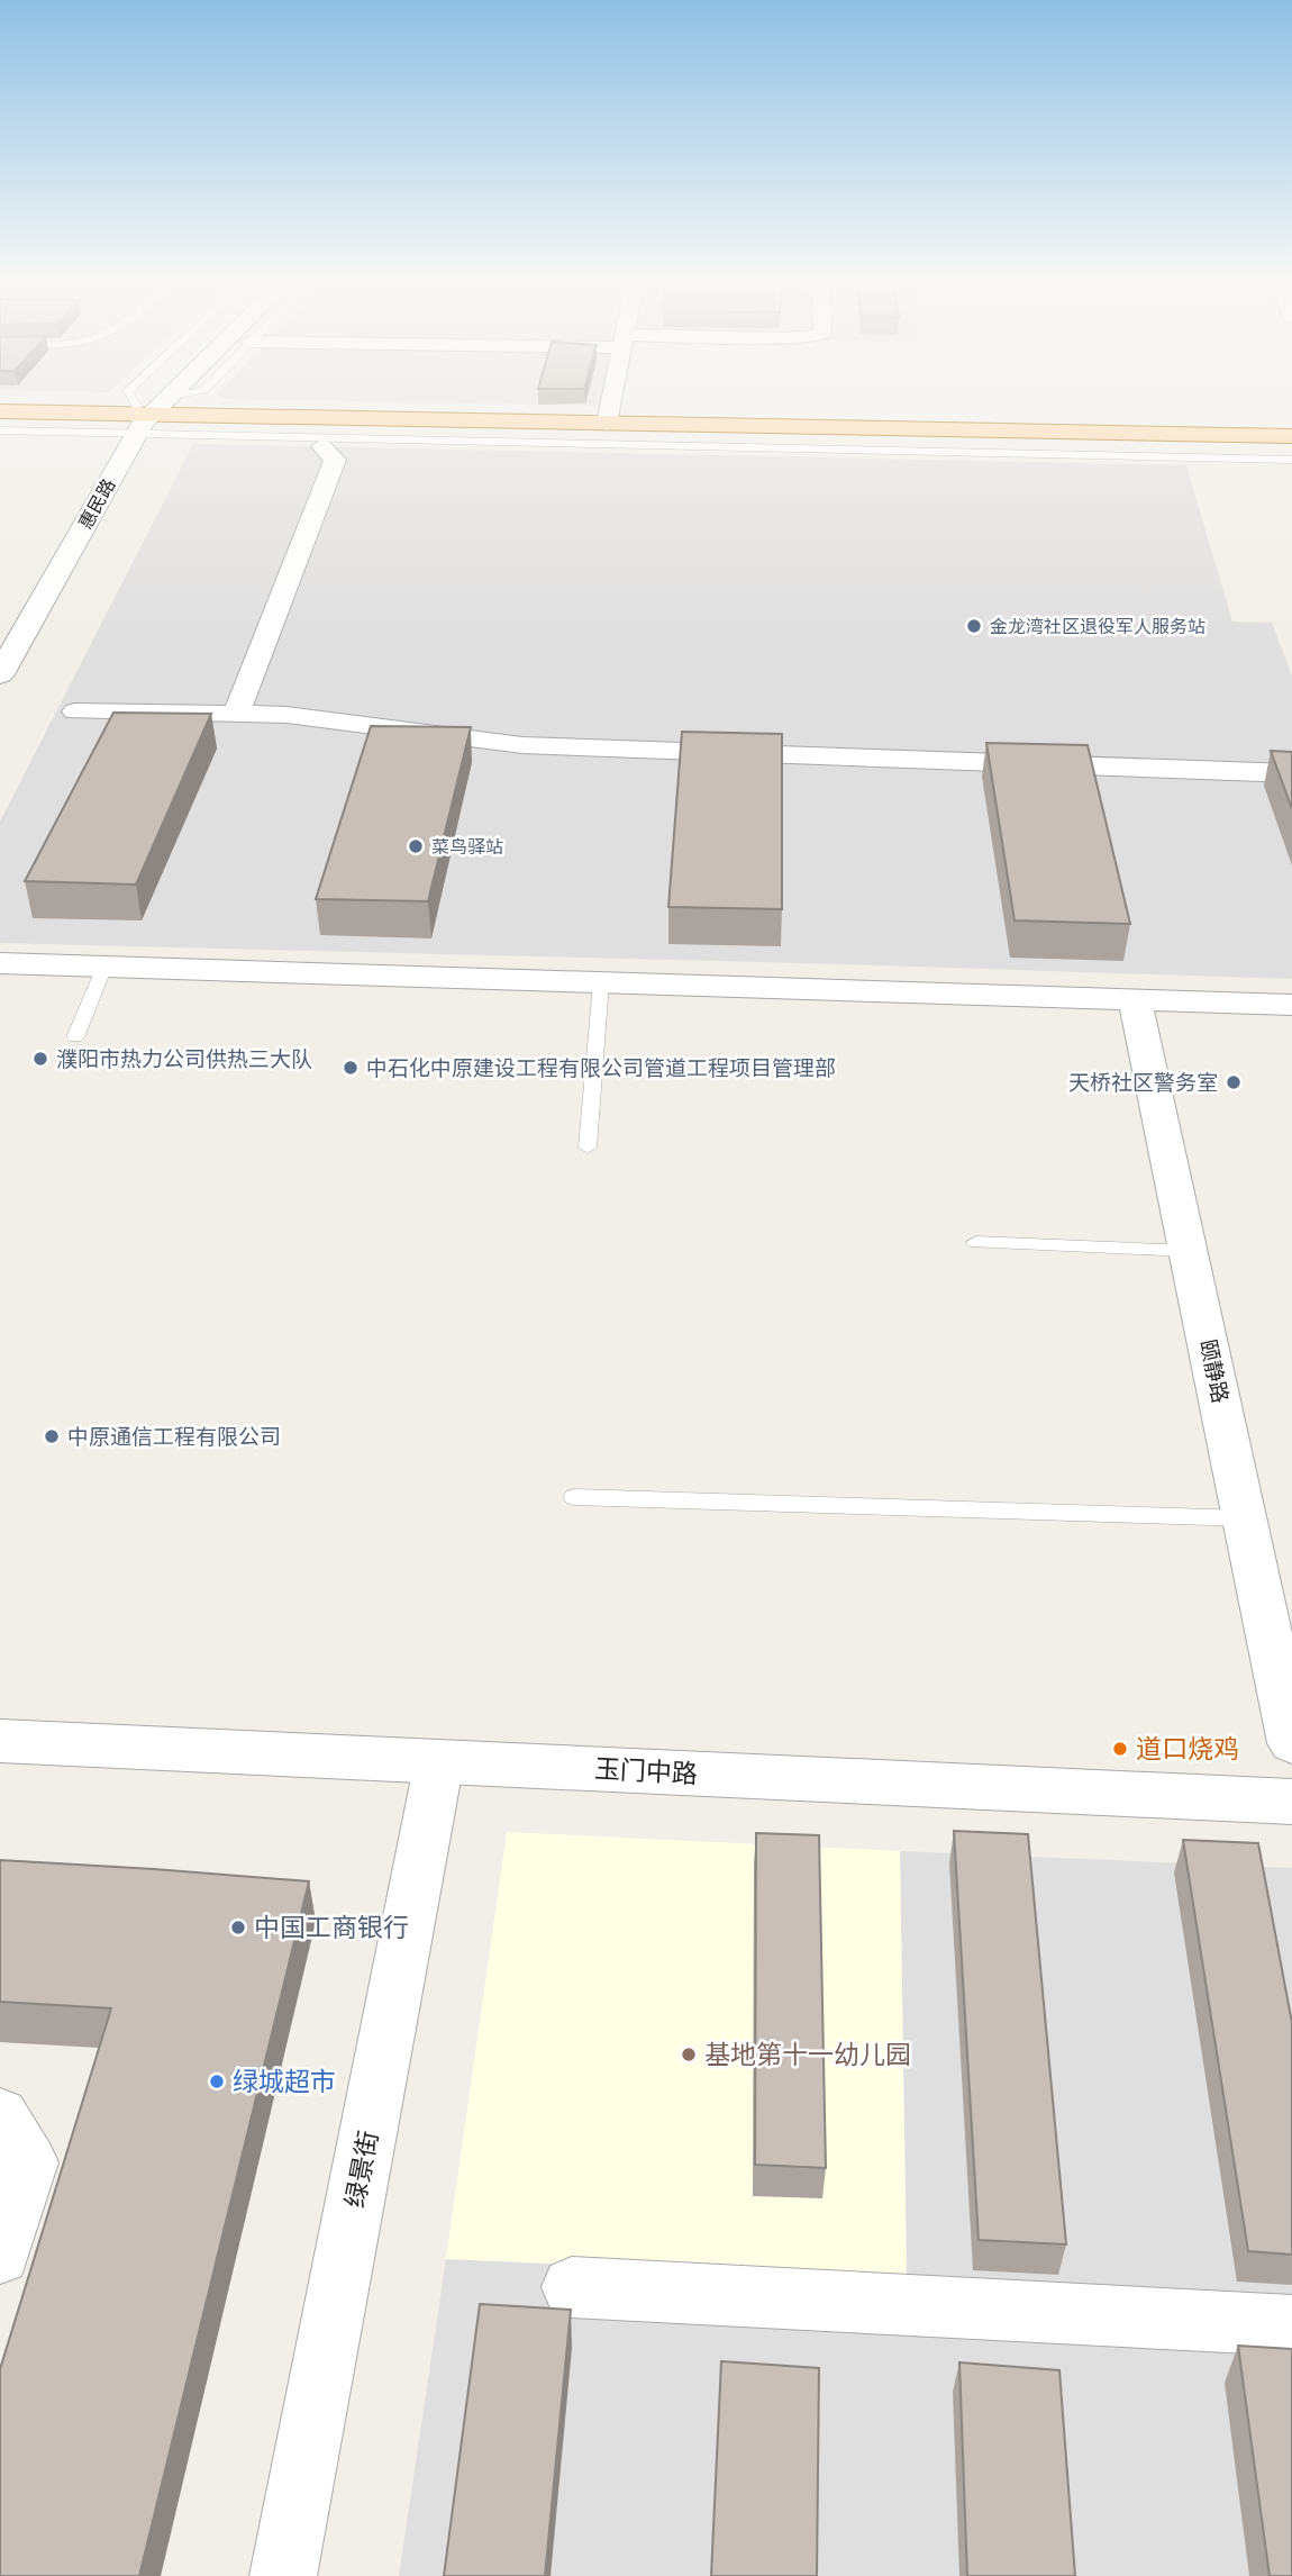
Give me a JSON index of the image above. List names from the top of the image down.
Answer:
{
  "streets": {
    "street": [
      "惠民路",
      "颐静路",
      "玉门中路",
      "绿景街"
    ]
  },
  "crossings": [
    ["玉门中路", "绿景街"]
  ],
  "places": [
    "金龙湾社区退役军人服务站",
    "菜鸟驿站",
    "濮阳市热力公司供热三大队",
    "中石化中原建设工程有限公司管道工程项目管理部",
    "天桥社区警务室",
    "中原通信工程有限公司",
    "道口烧鸡",
    "中国工商银行",
    "基地第十一幼儿园",
    "绿城超市"
  ]
}
